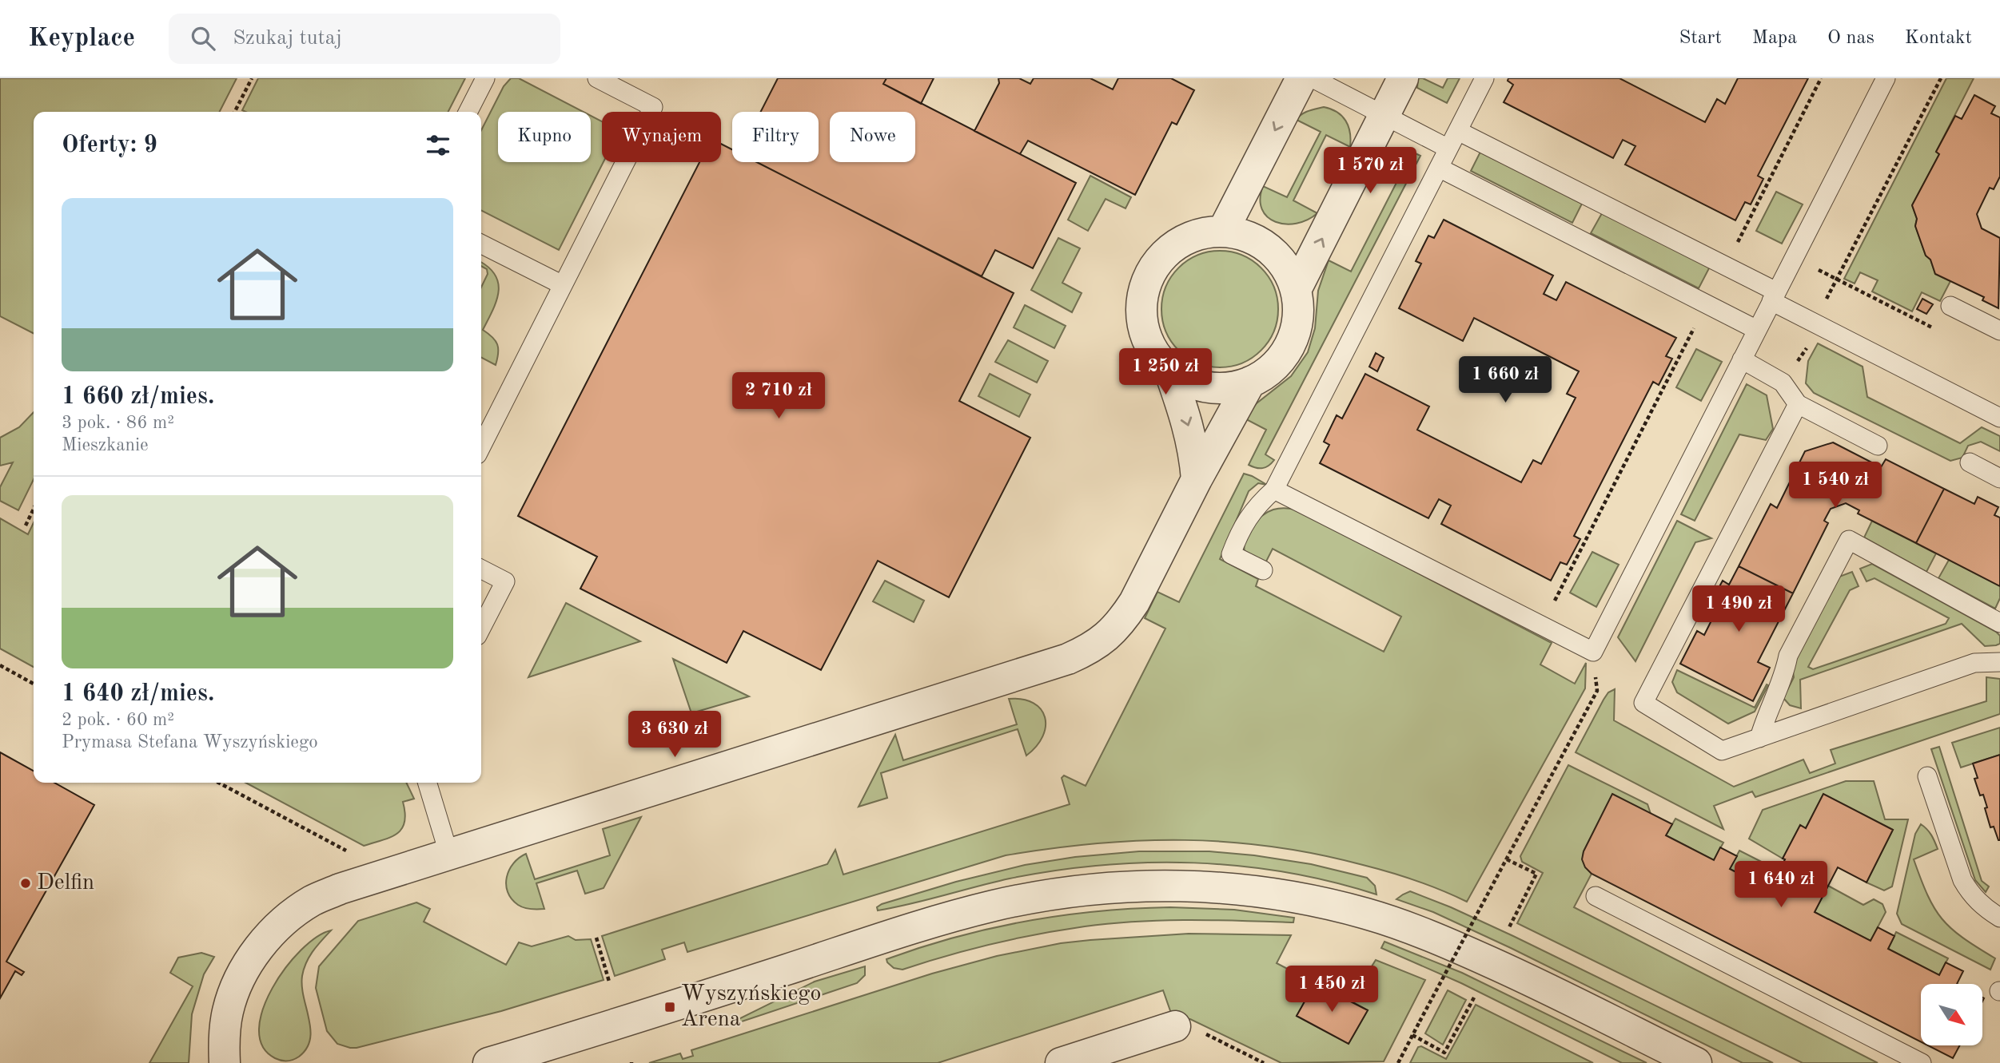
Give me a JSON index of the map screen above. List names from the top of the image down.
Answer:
{
  "places": {
    "other": ["Delfin"],
    "transit": ["Wyszyńskiego Arena"]
  },
  "north": "bottom right",
  "page": {
    "header": "Keyplace",
    "search": "Szukaj tutaj",
    "nav": [
      "Start",
      "Mapa",
      "O nas",
      "Kontakt"
    ],
    "chip": [
      "Kupno",
      "Wynajem",
      "Filtry",
      "Nowe"
    ],
    "heading": "Oferty: 9",
    "price": [
      "1 570 zł",
      "1 250 zł",
      "1 660 zł",
      "2 710 zł",
      "1 540 zł",
      "1 490 zł",
      "3 630 zł",
      "1 640 zł",
      "1 450 zł"
    ],
    "list": [
      {
        "name": "1 660 zł/mies.",
        "note": "3 pok. · 86 m² · Mieszkanie"
      },
      {
        "name": "1 640 zł/mies.",
        "note": "2 pok. · 60 m² · Prymasa Stefana Wyszyńskiego"
      }
    ]
  }
}
